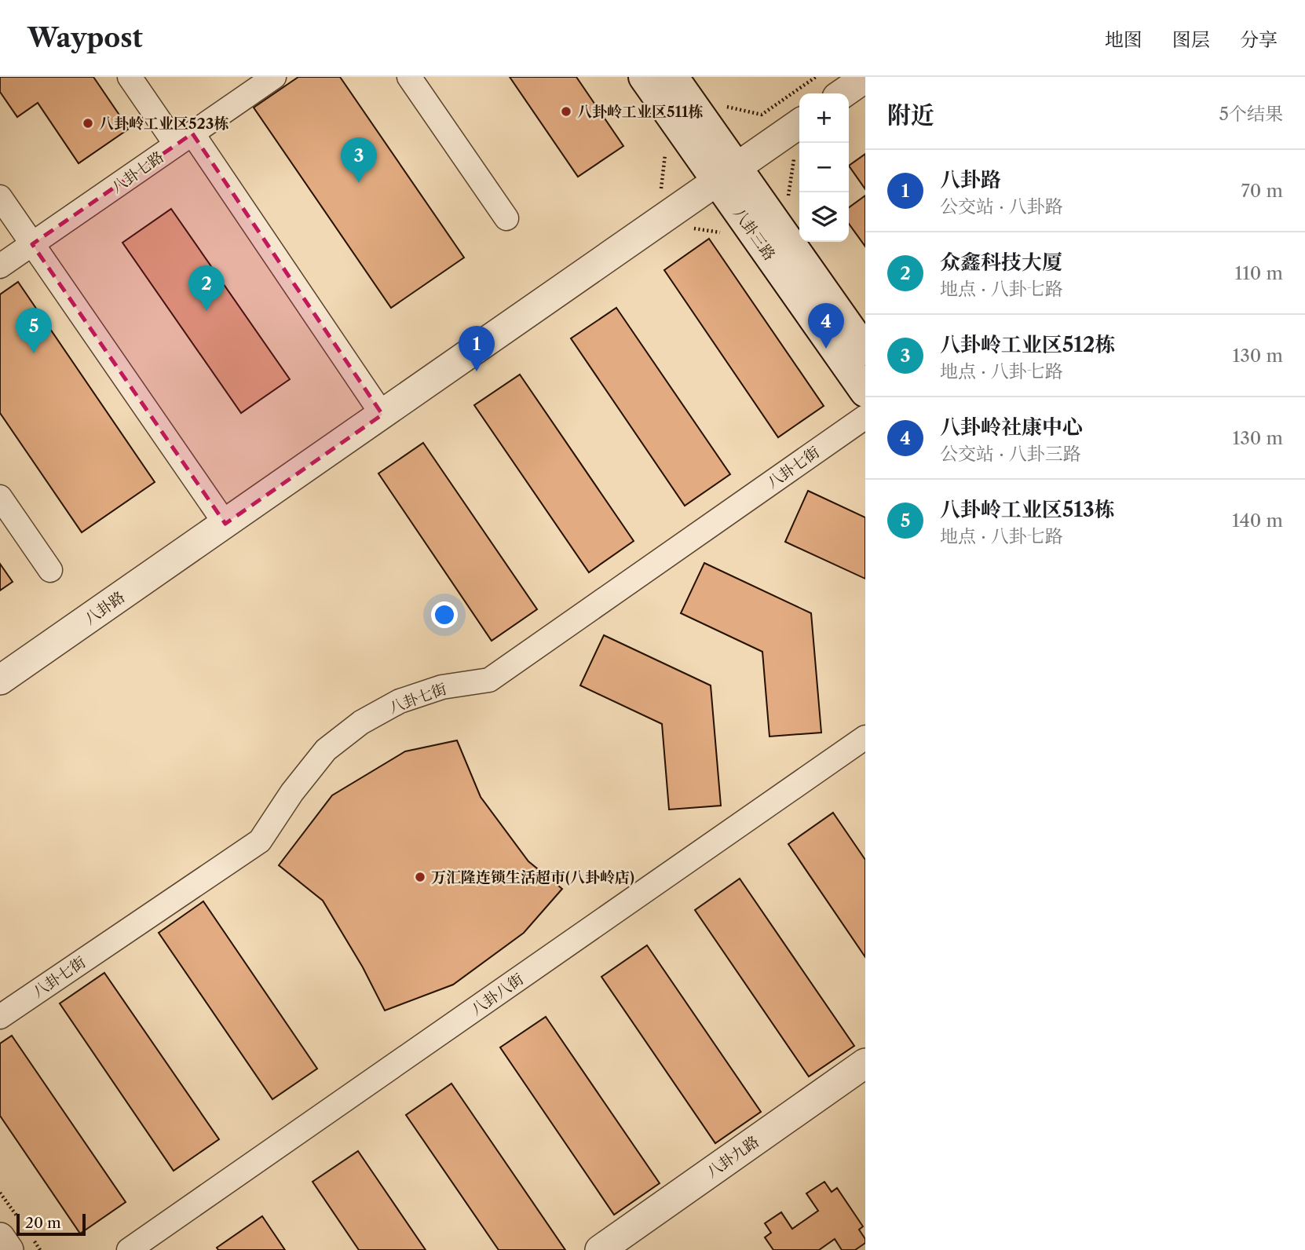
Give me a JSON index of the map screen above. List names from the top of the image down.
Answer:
{
  "streets": {
    "main road": ["八卦三路"],
    "street": [
      "八卦七路",
      "八卦七街",
      "八卦路",
      "八卦八街",
      "八卦九路"
    ]
  },
  "crossings": [
    ["八卦三路", "八卦路"]
  ],
  "places": ["八卦岭工业区511栋", "八卦岭工业区523栋", "万汇隆连锁生活超市(八卦岭店)"],
  "scale_bar": "20 m",
  "page": {
    "header": "Waypost",
    "nav": ["地图", "图层", "分享"],
    "heading": ["附近", "5个结果"],
    "map_buttons": ["+", "−"],
    "pins": [
      "3",
      "2",
      "4",
      "5",
      "1"
    ],
    "list": [
      {
        "mark": "1",
        "name": "八卦路",
        "note": "公交站 · 八卦路",
        "value": "70 m"
      },
      {
        "mark": "2",
        "name": "众鑫科技大厦",
        "note": "地点 · 八卦七路",
        "value": "110 m"
      },
      {
        "mark": "3",
        "name": "八卦岭工业区512栋",
        "note": "地点 · 八卦七路",
        "value": "130 m"
      },
      {
        "mark": "4",
        "name": "八卦岭社康中心",
        "note": "公交站 · 八卦三路",
        "value": "130 m"
      },
      {
        "mark": "5",
        "name": "八卦岭工业区513栋",
        "note": "地点 · 八卦七路",
        "value": "140 m"
      }
    ],
    "scale": "20 m"
  }
}
